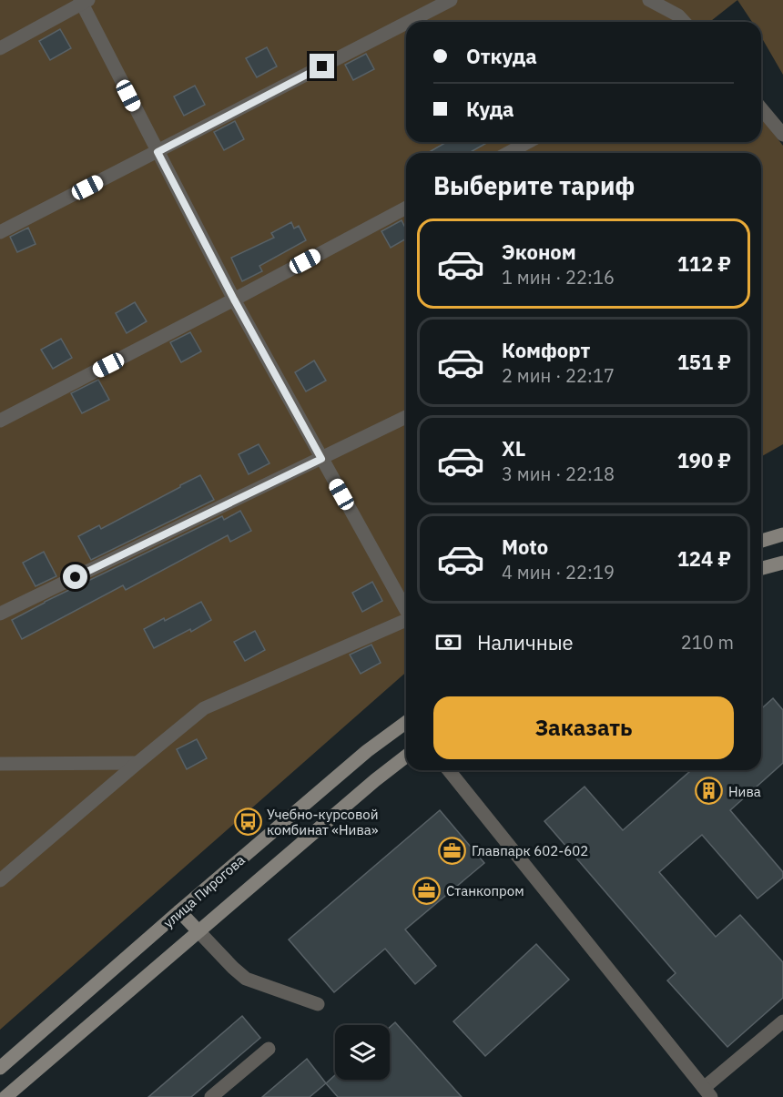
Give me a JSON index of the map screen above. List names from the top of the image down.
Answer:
{
  "streets": {
    "main road": ["улица Пирогова"]
  },
  "places": {
    "building": ["Нива"],
    "bus stop": ["Учебно-курсовой комбинат «Нива»"],
    "office": ["Главпарк 602-602", "Станкопром"]
  },
  "page": {
    "banner": ["Откуда", "Куда"],
    "heading": "Выберите тариф",
    "list": [
      {
        "name": "Эконом",
        "note": "1 мин · 22:16",
        "value": "112 ₽"
      },
      {
        "name": "Комфорт",
        "note": "2 мин · 22:17",
        "value": "151 ₽"
      },
      {
        "name": "XL",
        "note": "3 мин · 22:18",
        "value": "190 ₽"
      },
      {
        "name": "Moto",
        "note": "4 мин · 22:19",
        "value": "124 ₽"
      }
    ],
    "pay": ["Наличные", "210 m"],
    "buttons": "Заказать"
  }
}
